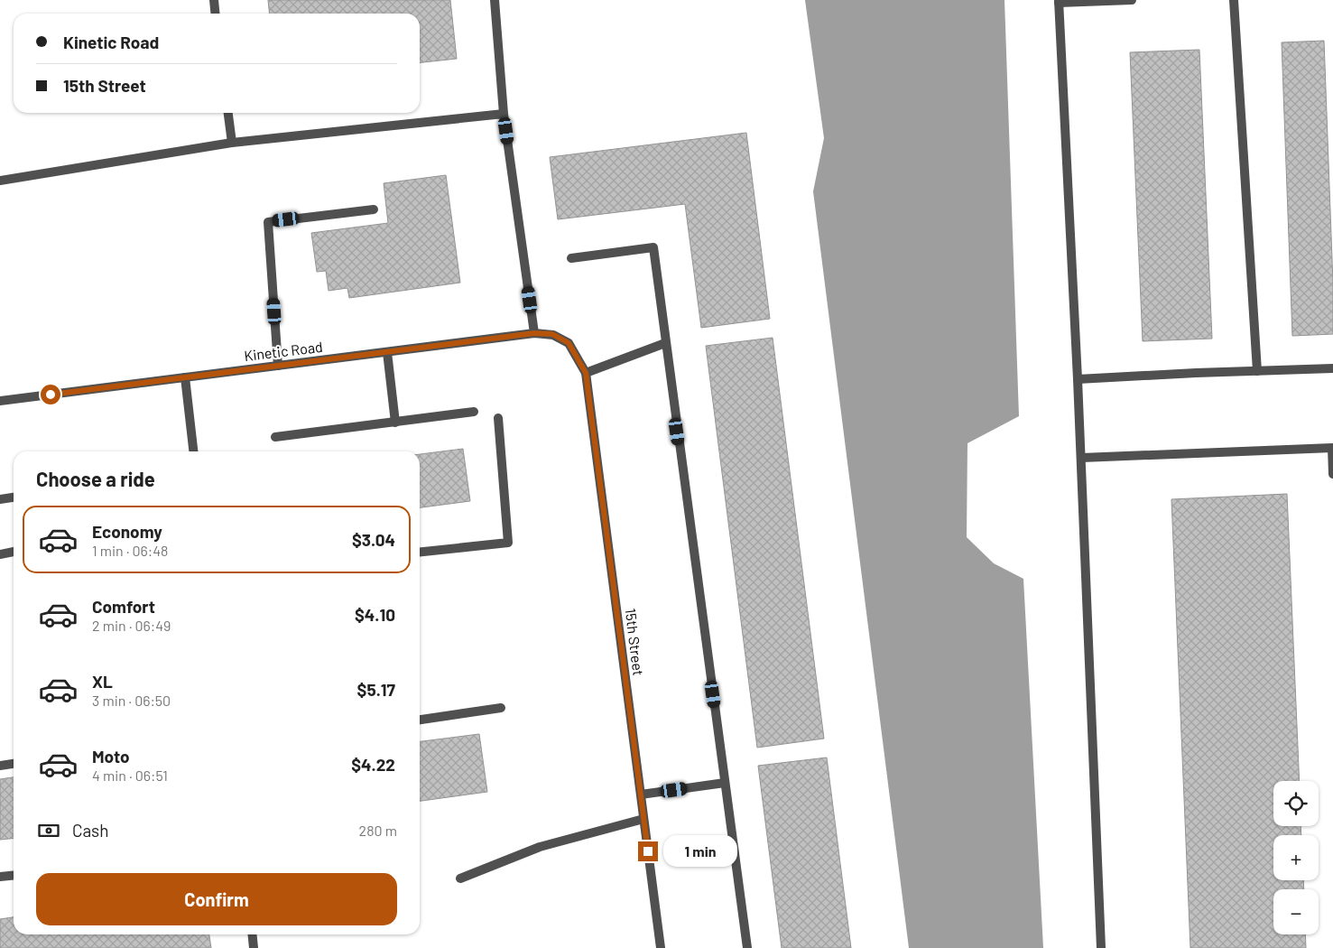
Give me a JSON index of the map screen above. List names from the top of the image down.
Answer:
{
  "streets": {
    "street": ["Kinetic Road", "15th Street"]
  },
  "crossings": [
    ["Kinetic Road", "15th Street"]
  ],
  "page": {
    "banner": ["Kinetic Road", "15th Street"],
    "heading": "Choose a ride",
    "list": [
      {
        "name": "Economy",
        "note": "1 min · 06:48",
        "value": "$3.04"
      },
      {
        "name": "Comfort",
        "note": "2 min · 06:49",
        "value": "$4.10"
      },
      {
        "name": "XL",
        "note": "3 min · 06:50",
        "value": "$5.17"
      },
      {
        "name": "Moto",
        "note": "4 min · 06:51",
        "value": "$4.22"
      }
    ],
    "map_buttons": ["+", "−"],
    "pay": ["Cash", "280 m"],
    "bubble": "1 min",
    "buttons": "Confirm"
  }
}
